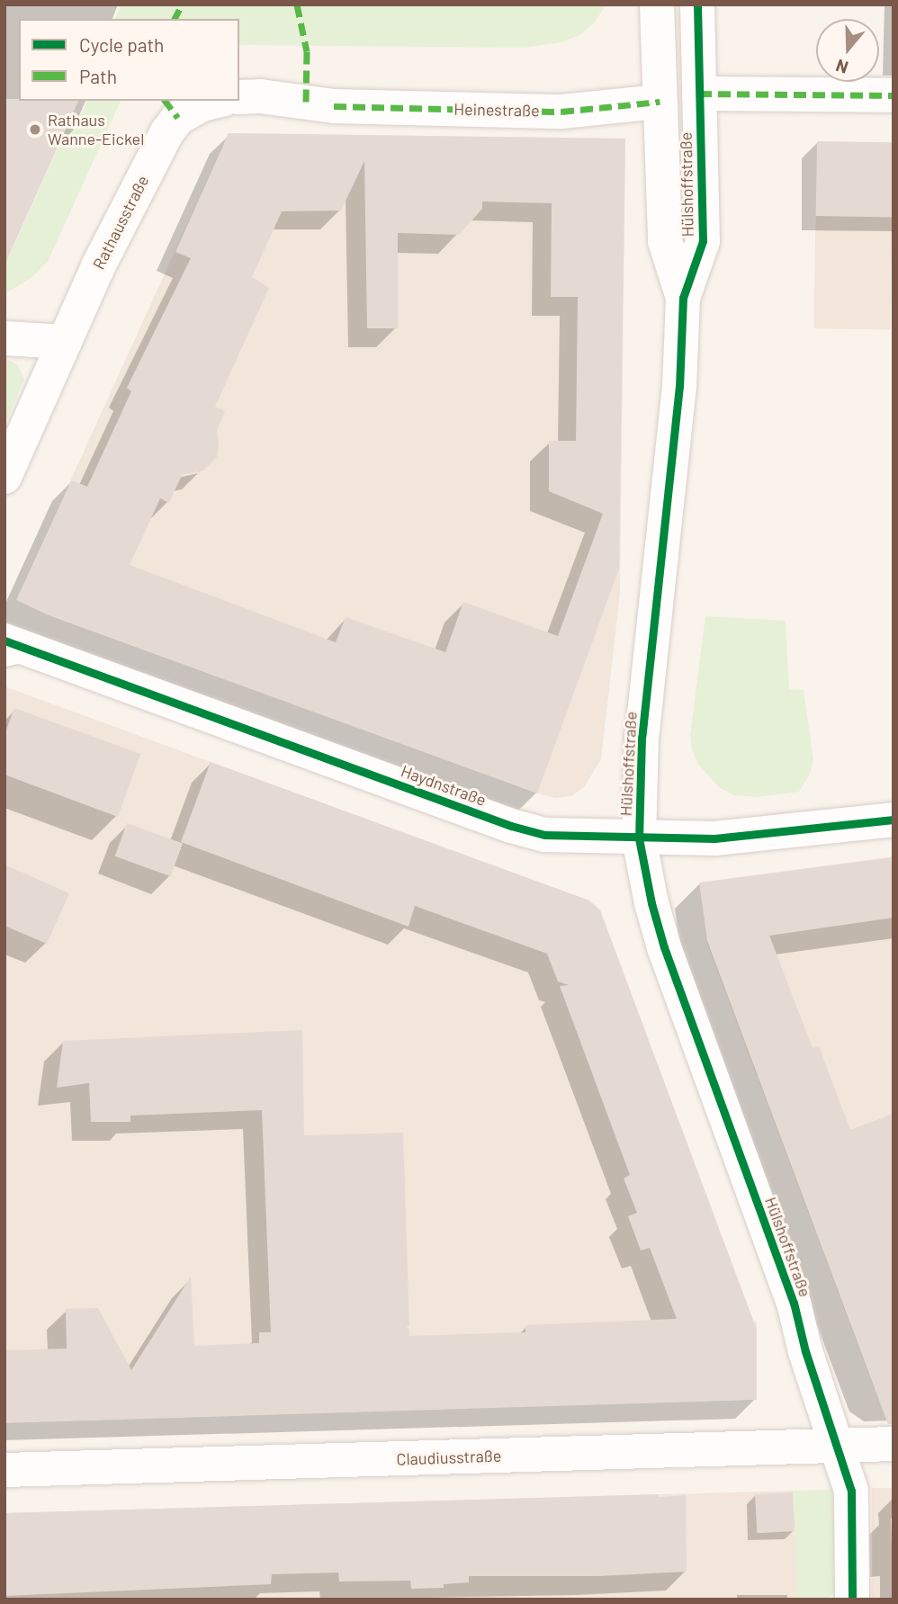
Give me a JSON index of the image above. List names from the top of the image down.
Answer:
{
  "streets": {
    "street": [
      "Heinestraße",
      "Hülshoffstraße",
      "Rathausstraße",
      "Haydnstraße",
      "Claudiusstraße"
    ]
  },
  "crossings": [
    ["Heinestraße", "Hülshoffstraße"],
    ["Hülshoffstraße", "Haydnstraße"],
    ["Hülshoffstraße", "Claudiusstraße"]
  ],
  "places": ["Rathaus Wanne-Eickel"],
  "legend": ["Cycle path", "Path"],
  "north": "bottom"
}
